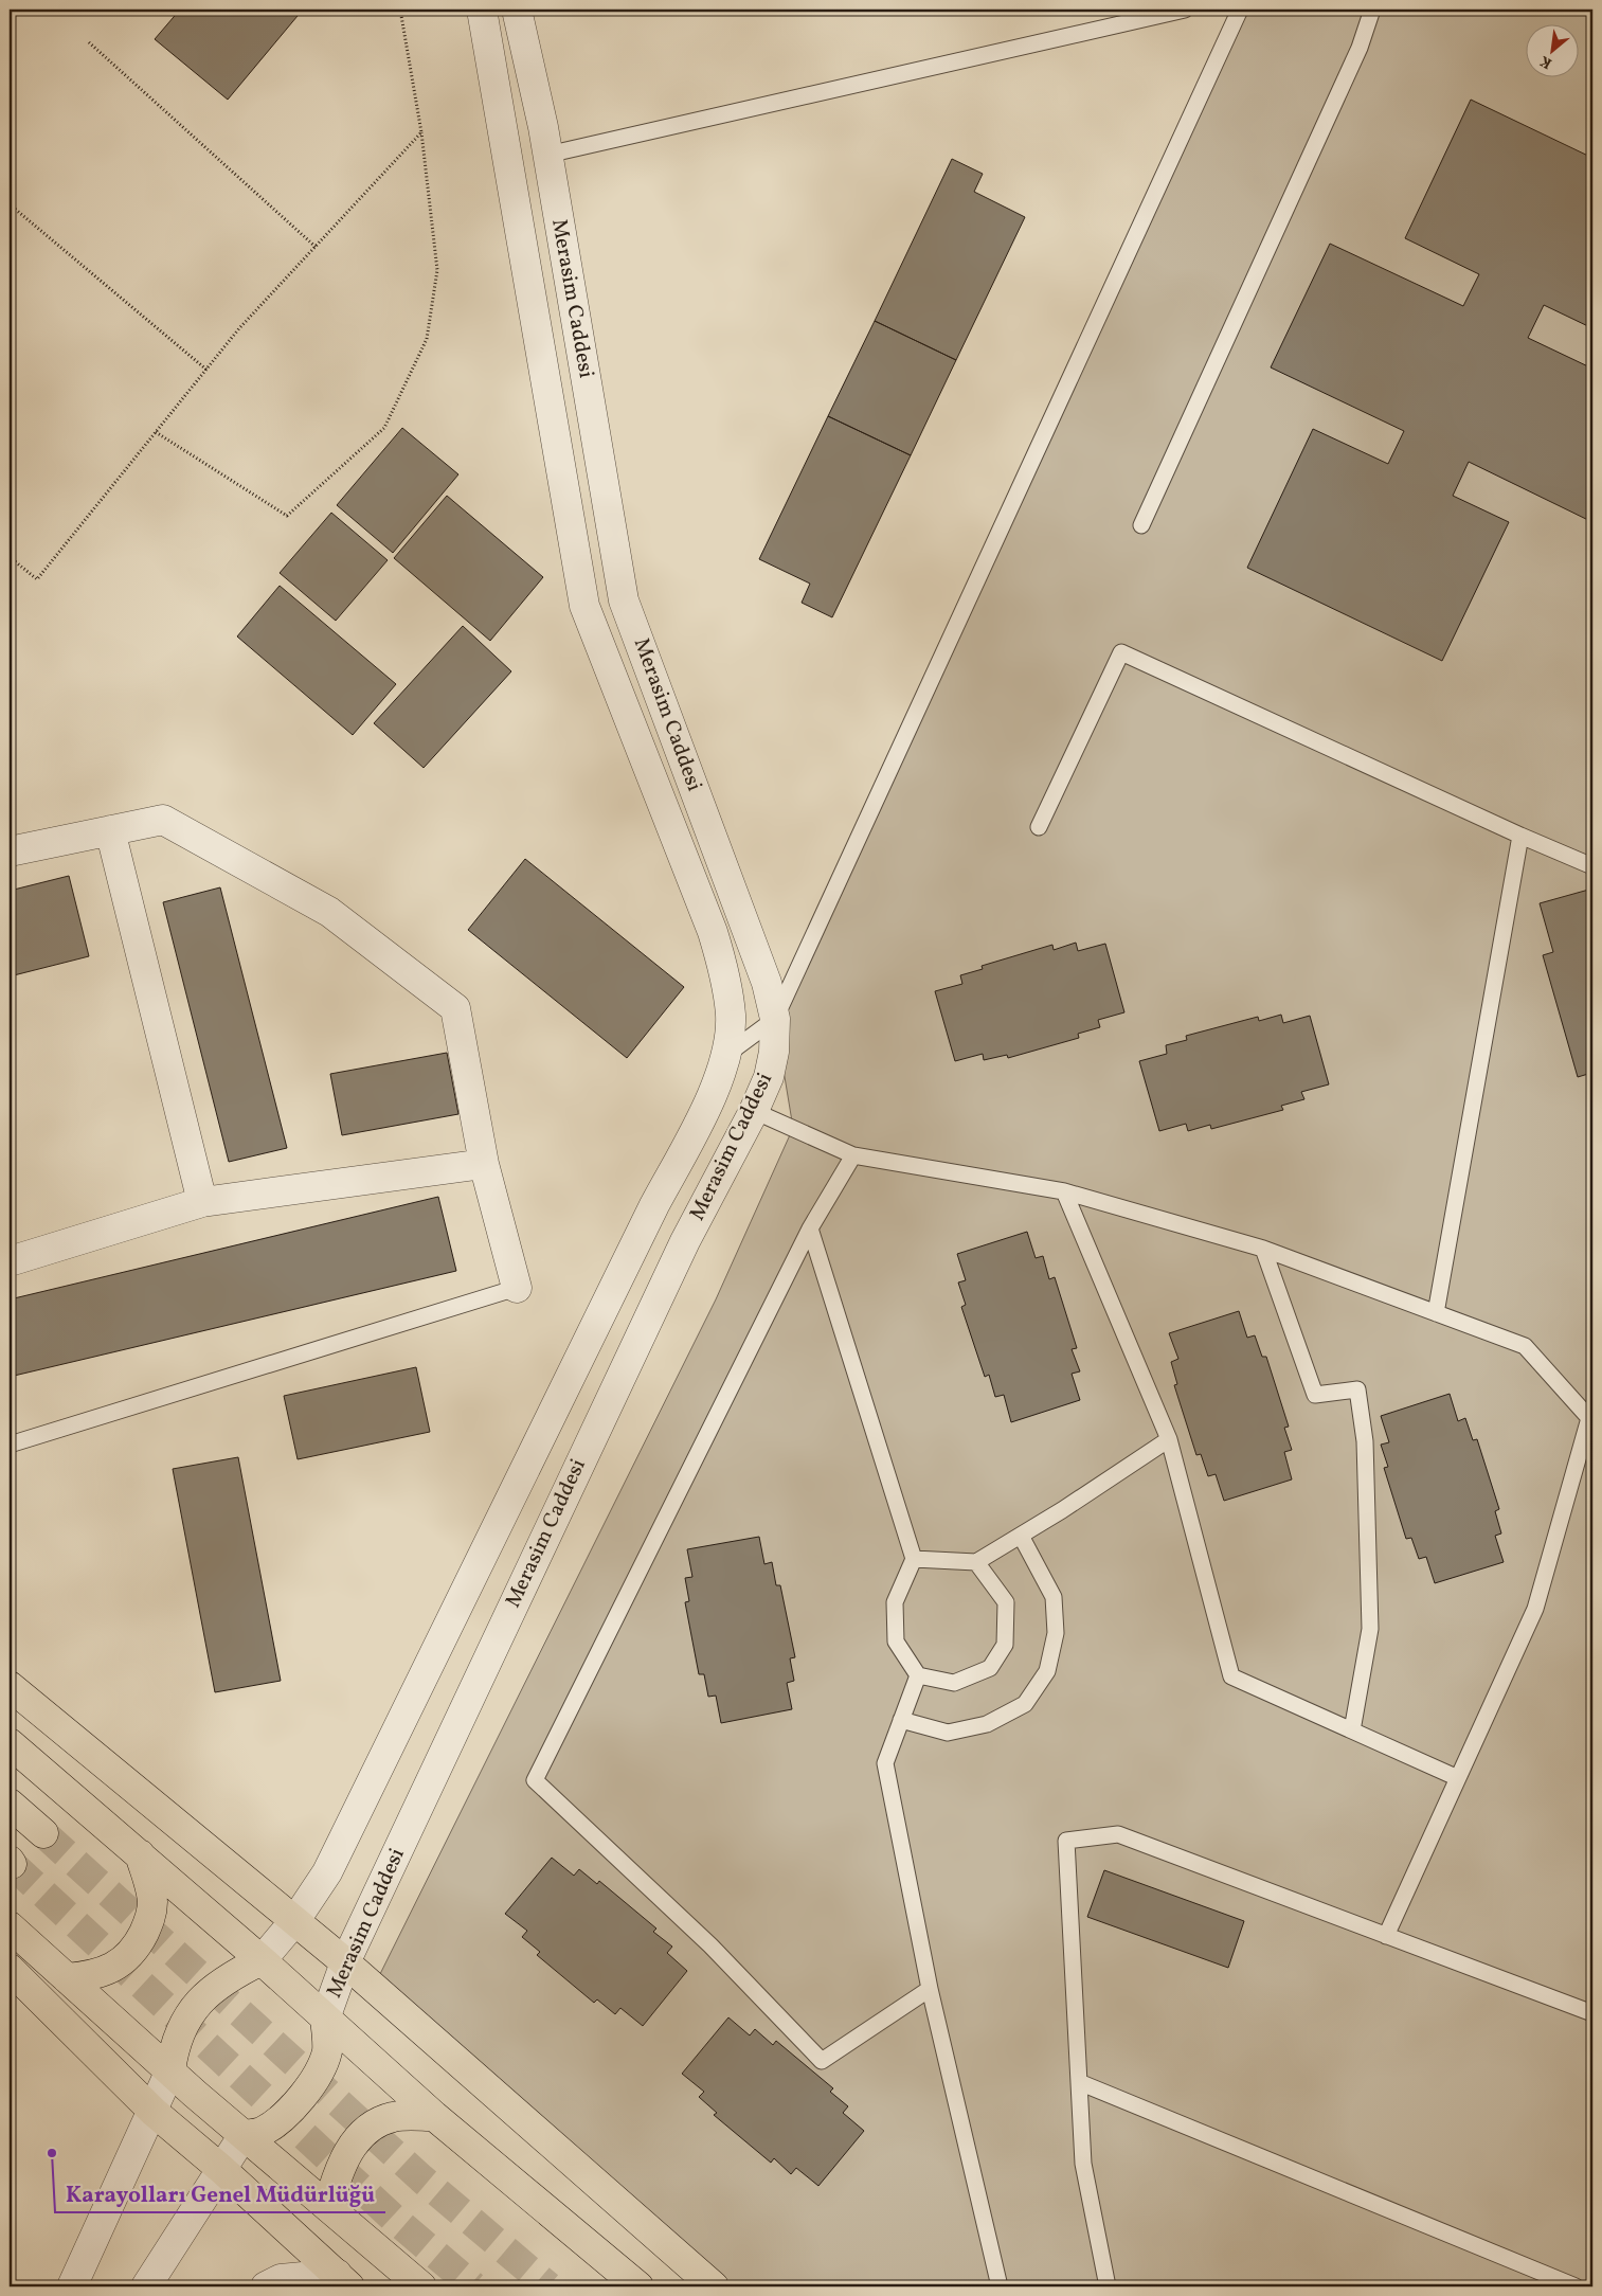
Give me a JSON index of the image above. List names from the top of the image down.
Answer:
{
  "streets": {
    "street": ["Merasim Caddesi"]
  },
  "places": ["Karayolları Genel Müdürlüğü"],
  "north": "bottom left"
}
